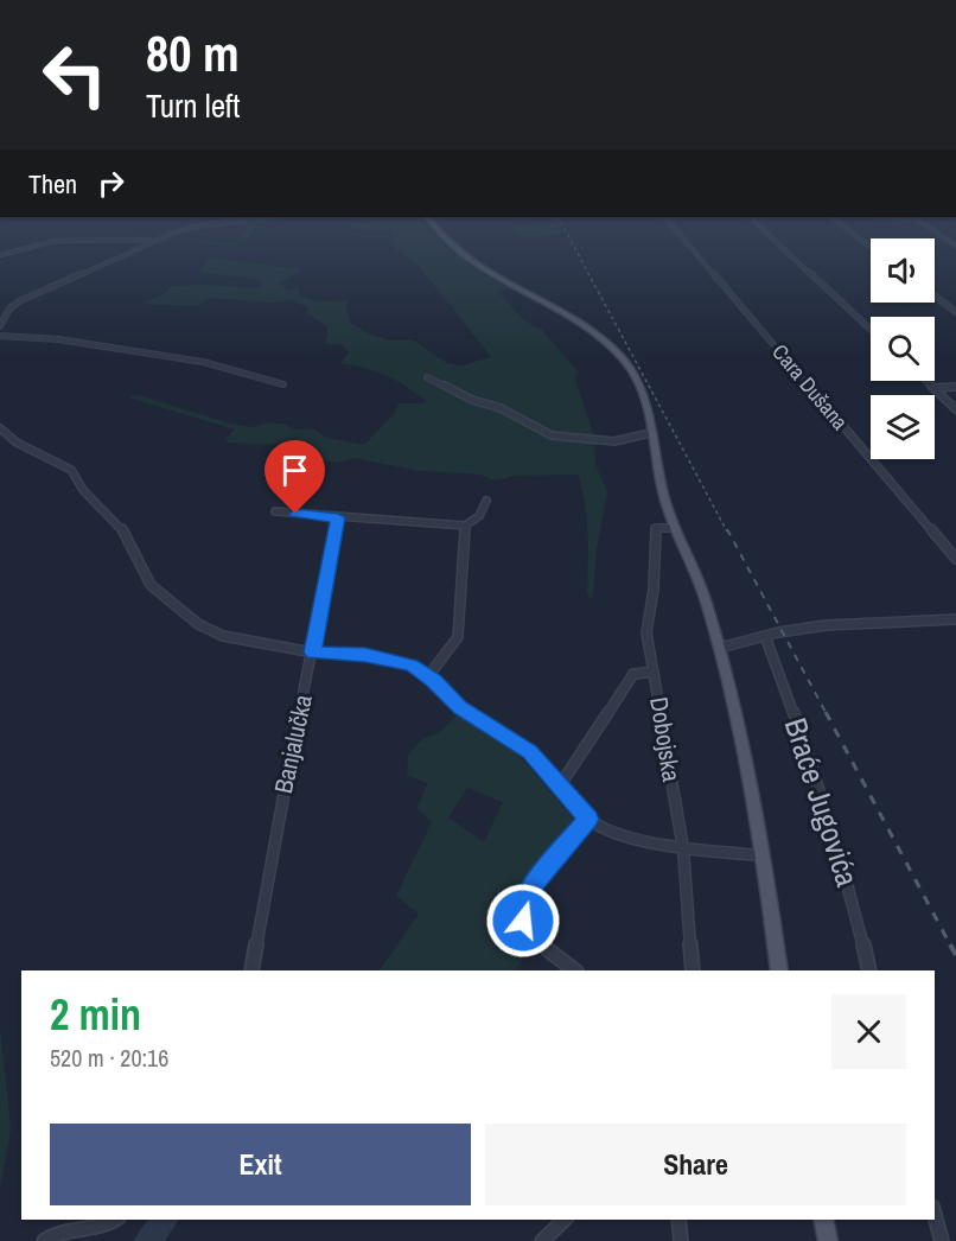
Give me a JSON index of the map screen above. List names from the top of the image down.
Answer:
{
  "streets": {
    "street": [
      "Cara Dušana",
      "Dobojska",
      "Banjalučka",
      "Braće Jugovića"
    ]
  },
  "page": {
    "turn": ["80 m", "Turn left"],
    "then": "Then",
    "heading": ["2 min", "520 m · 20:16"],
    "buttons": ["Exit", "Share"]
  }
}
